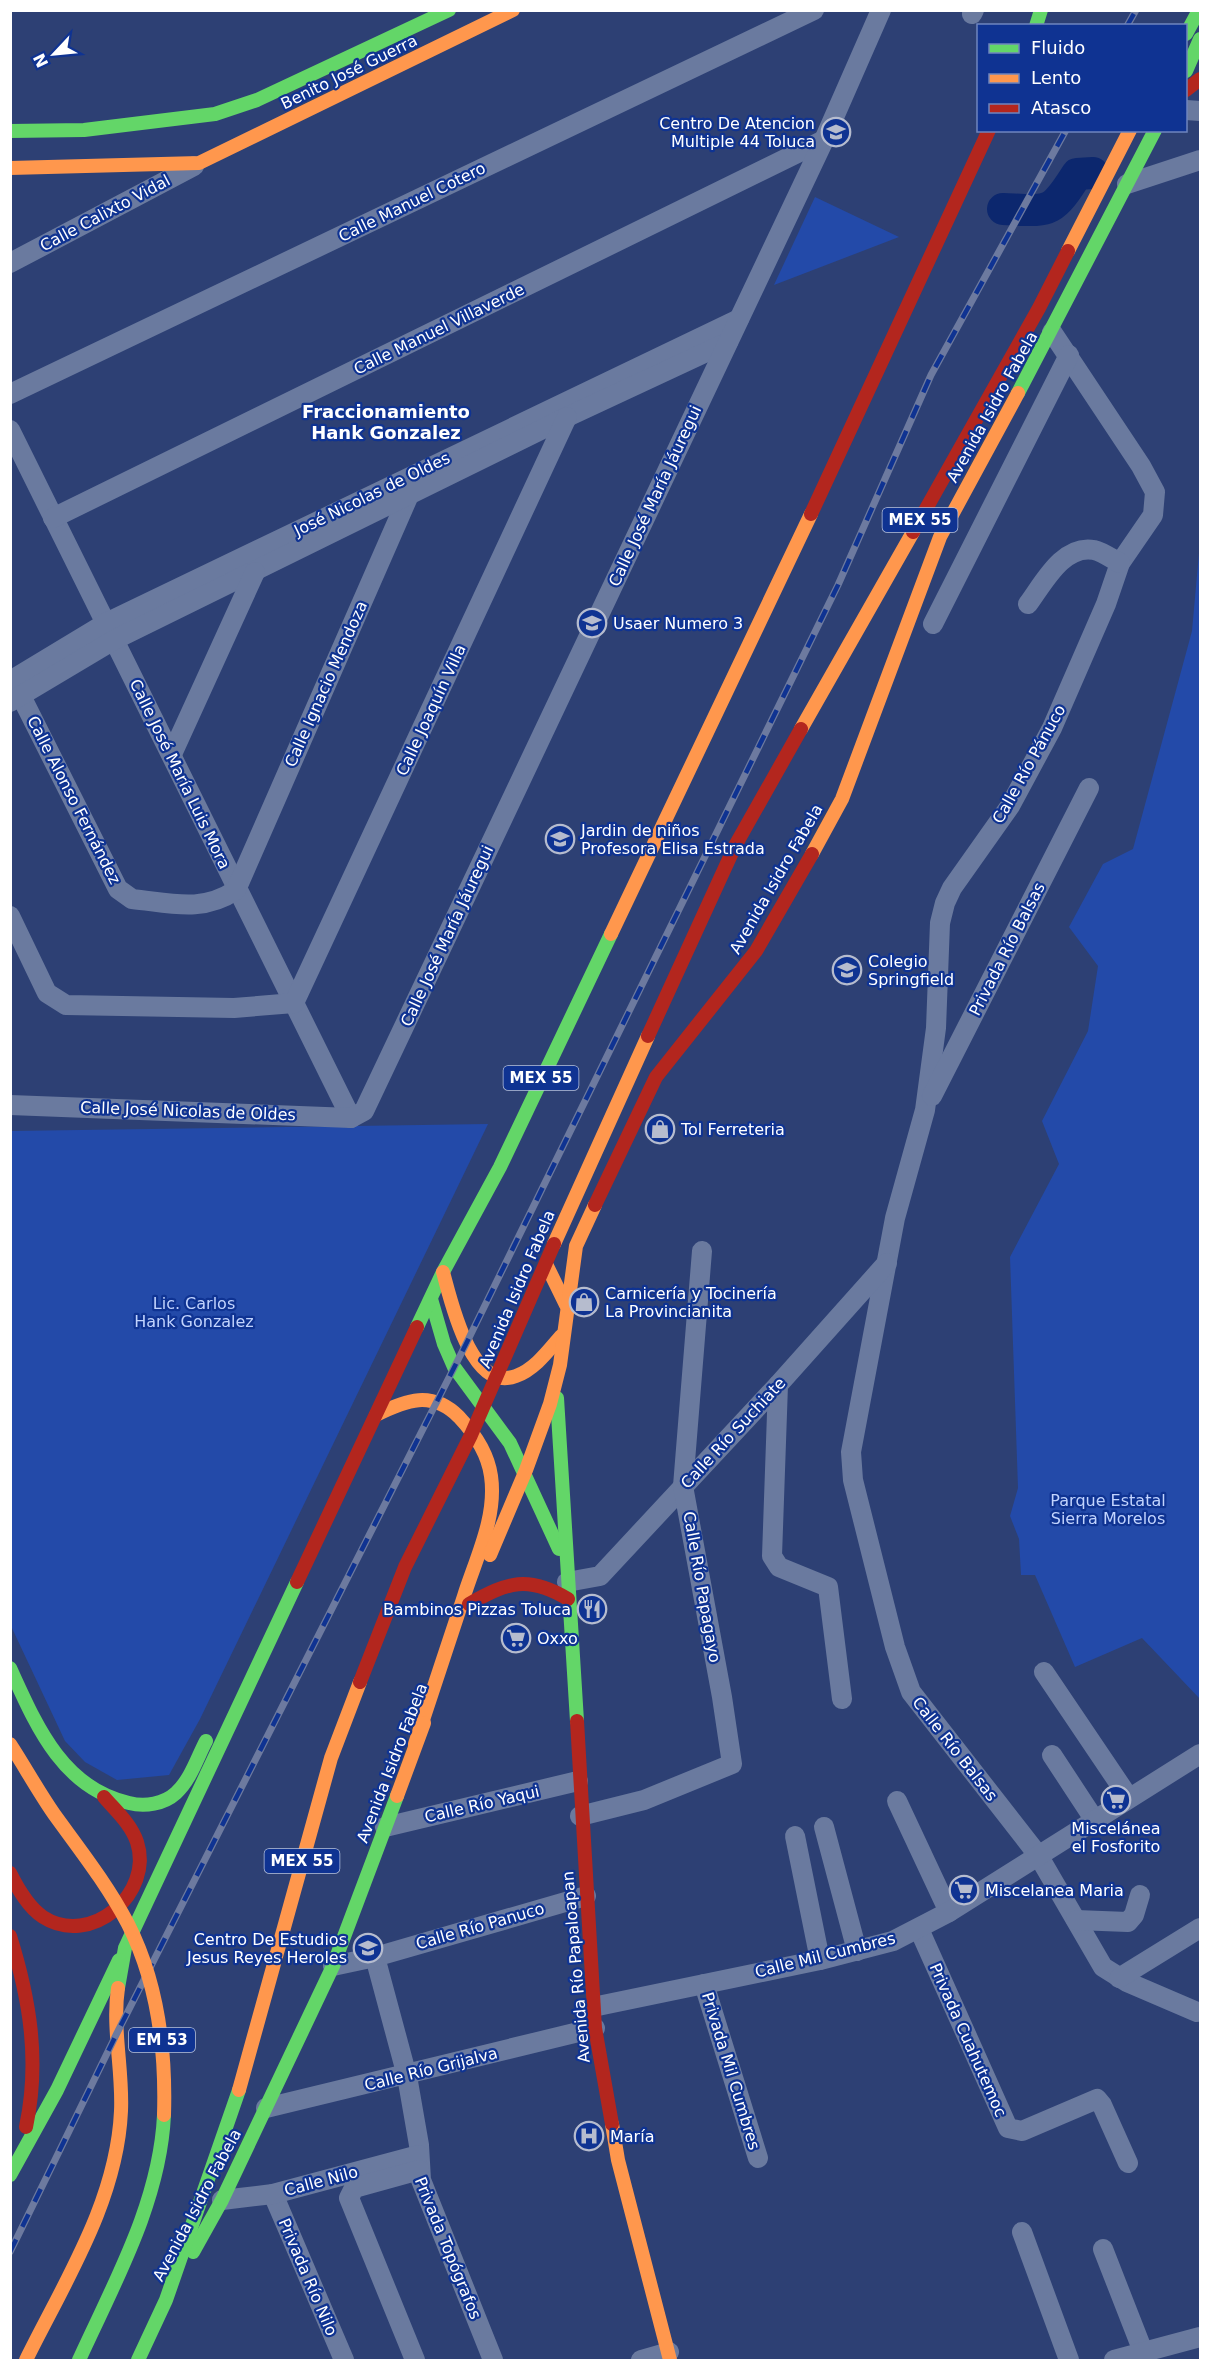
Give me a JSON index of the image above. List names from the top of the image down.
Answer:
{
  "streets": {
    "main road": [
      "Benito José Guerra",
      "Avenida Isidro Fabela",
      "MEX 55",
      "Avenida Río Papaloapan",
      "EM 53"
    ],
    "street": [
      "Calle Manuel Cotero",
      "Calle Calixto Vidal",
      "Calle Manuel Villaverde",
      "José Nicolas de Oldes",
      "Calle José María Jáuregui",
      "Calle Ignacio Mendoza",
      "Calle Joaquín Villa",
      "Calle Río Pánuco",
      "Calle José María Luis Mora",
      "Calle Alonso Fernández",
      "Privada Río Balsas",
      "Calle José Nicolas de Oldes",
      "Calle Río Suchiate",
      "Calle Río Papagayo",
      "Calle Río Balsas",
      "Calle Río Yaqui",
      "Calle Río Panuco",
      "Calle Mil Cumbres",
      "Privada Cuahutemoc",
      "Calle Río Grijalva",
      "Privada Mil Cumbres",
      "Calle Nilo",
      "Privada Topógrafos",
      "Privada Río Nilo"
    ]
  },
  "crossings": [
    ["Benito José Guerra", "Calle Calixto Vidal"],
    ["Calle Manuel Villaverde", "Calle José María Jáuregui"],
    ["Calle Manuel Villaverde", "Calle José María Luis Mora"],
    ["Avenida Isidro Fabela", "MEX 55"],
    ["Avenida Isidro Fabela", "Calle Río Pánuco"],
    ["Avenida Isidro Fabela", "Calle Río Yaqui"],
    ["Avenida Isidro Fabela", "Calle Río Panuco"],
    ["Avenida Isidro Fabela", "Avenida Río Papaloapan"],
    ["Avenida Isidro Fabela", "Calle Río Grijalva"],
    ["Avenida Isidro Fabela", "Calle Nilo"],
    ["José Nicolas de Oldes", "Calle José María Jáuregui"],
    ["José Nicolas de Oldes", "Calle Ignacio Mendoza"],
    ["José Nicolas de Oldes", "Calle Joaquín Villa"],
    ["José Nicolas de Oldes", "Calle José María Luis Mora"],
    ["José Nicolas de Oldes", "Calle Alonso Fernández"],
    ["Calle José María Jáuregui", "Calle José María Luis Mora"],
    ["Calle José María Jáuregui", "Calle José Nicolas de Oldes"],
    ["MEX 55", "Avenida Río Papaloapan"],
    ["Calle Ignacio Mendoza", "Calle José María Luis Mora"],
    ["Calle Ignacio Mendoza", "Calle Alonso Fernández"],
    ["Calle Joaquín Villa", "Calle José María Luis Mora"],
    ["Calle Río Pánuco", "Privada Río Balsas"],
    ["Calle Río Pánuco", "Calle Río Suchiate"],
    ["Calle Río Pánuco", "Calle Río Balsas"],
    ["Calle José María Luis Mora", "Calle Alonso Fernández"],
    ["Calle José María Luis Mora", "Calle José Nicolas de Oldes"],
    ["Calle Río Suchiate", "Calle Río Papagayo"],
    ["Calle Río Suchiate", "Calle Río Balsas"],
    ["Calle Río Suchiate", "Avenida Río Papaloapan"],
    ["Calle Río Papagayo", "Avenida Río Papaloapan"],
    ["Calle Río Balsas", "Calle Mil Cumbres"],
    ["Calle Río Yaqui", "Avenida Río Papaloapan"],
    ["Calle Río Panuco", "Avenida Río Papaloapan"],
    ["Calle Mil Cumbres", "Avenida Río Papaloapan"],
    ["Calle Mil Cumbres", "Privada Cuahutemoc"],
    ["Calle Mil Cumbres", "Privada Mil Cumbres"],
    ["Avenida Río Papaloapan", "Calle Río Grijalva"],
    ["Calle Nilo", "Privada Topógrafos"],
    ["Calle Nilo", "Privada Río Nilo"]
  ],
  "districts": ["Fraccionamiento Hank Gonzalez"],
  "parks": ["Lic. Carlos Hank Gonzalez", "Parque Estatal Sierra Morelos"],
  "places": {
    "school or university": [
      "Centro De Atencion Multiple 44 Toluca",
      "Usaer Numero 3",
      "Jardin de niños Profesora Elisa Estrada",
      "Colegio Springfield",
      "Centro De Estudios Jesus Reyes Heroles"
    ],
    "shop": ["Tol Ferreteria", "Carnicería y Tocinería La Provincianita"],
    "restaurant": ["Bambinos Pizzas Toluca"],
    "supermarket": ["Oxxo", "Miscelánea el Fosforito", "Miscelanea Maria"],
    "hospital": ["María"]
  },
  "legend": ["Fluido", "Lento", "Atasco"],
  "north": "bottom left"
}
